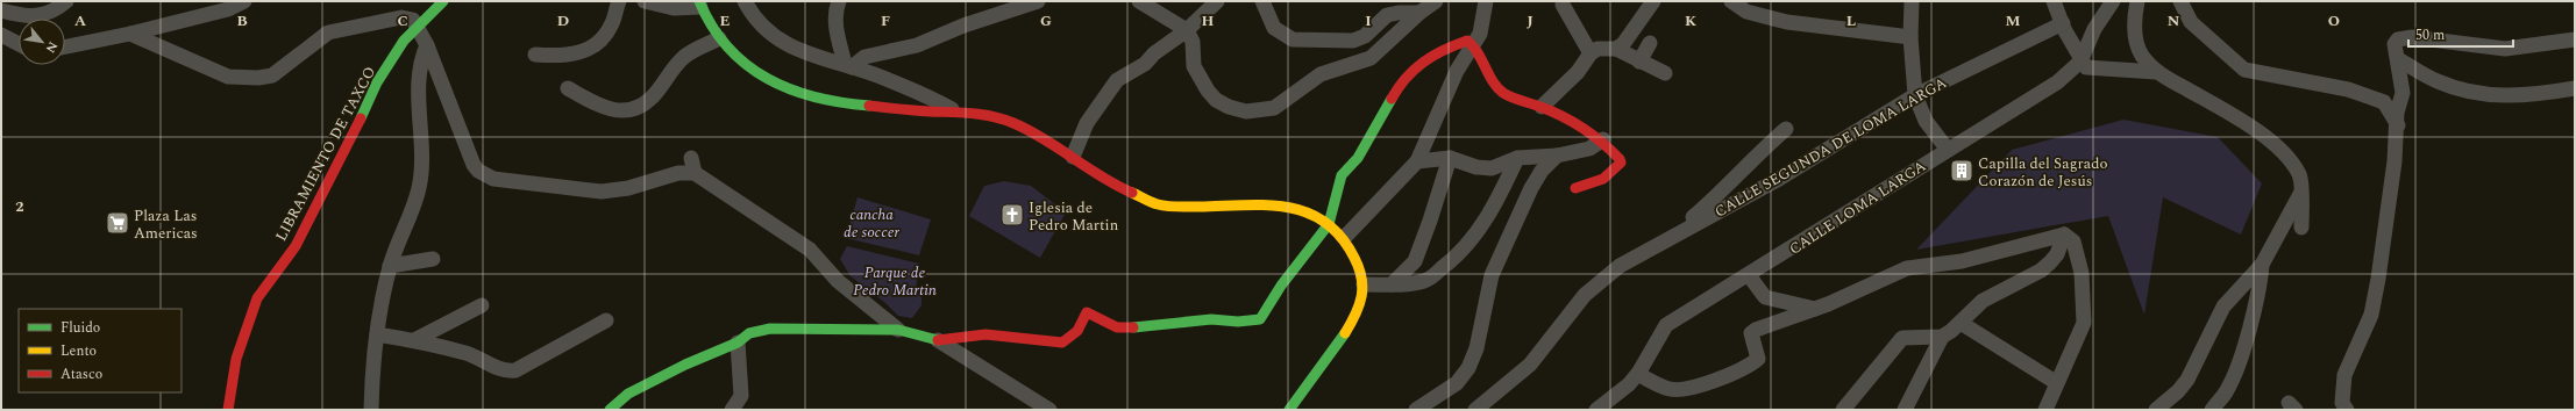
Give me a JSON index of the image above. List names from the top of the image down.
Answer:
{
  "streets": {
    "main road": ["LIBRAMIENTO DE TAXCO"],
    "street": ["CALLE SEGUNDA DE LOMA LARGA", "CALLE LOMA LARGA"]
  },
  "parks": ["cancha de soccer", "Parque de Pedro Martin"],
  "places": {
    "building": ["Capilla del Sagrado Corazón de Jesús"],
    "church": ["Iglesia de Pedro Martin"],
    "supermarket": ["Plaza Las Americas"]
  },
  "legend": ["Fluido", "Lento", "Atasco"],
  "scale_bar": "50 m",
  "north": "bottom right",
  "grid": {
    "columns": [
      "A",
      "B",
      "C",
      "D",
      "E",
      "F",
      "G",
      "H",
      "I",
      "J",
      "K",
      "L",
      "M",
      "N",
      "O"
    ],
    "rows": ["2"]
  }
}
